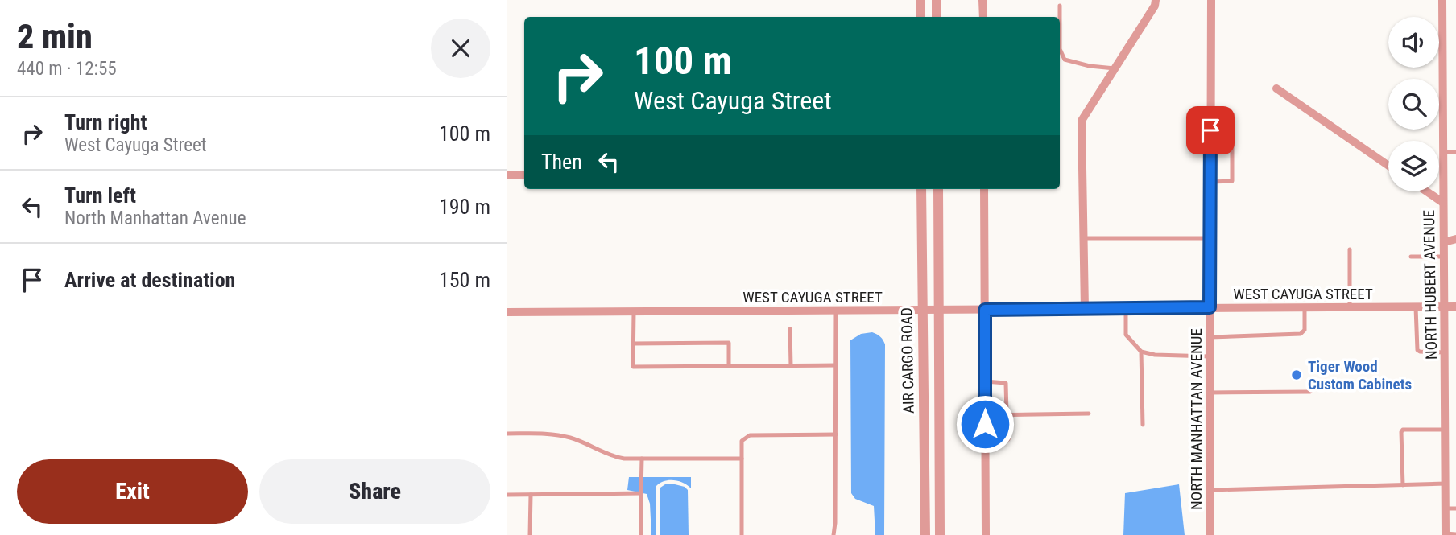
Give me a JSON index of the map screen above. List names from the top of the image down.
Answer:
{
  "streets": {
    "street": [
      "NORTH HUBERT AVENUE",
      "WEST CAYUGA STREET",
      "AIR CARGO ROAD",
      "NORTH MANHATTAN AVENUE"
    ]
  },
  "crossings": [
    ["NORTH HUBERT AVENUE", "WEST CAYUGA STREET"],
    ["WEST CAYUGA STREET", "AIR CARGO ROAD"],
    ["WEST CAYUGA STREET", "NORTH MANHATTAN AVENUE"]
  ],
  "places": ["Tiger Wood Custom Cabinets"],
  "page": {
    "heading": ["2 min", "440 m · 12:55"],
    "turn": ["100 m", "West Cayuga Street"],
    "list": [
      {
        "name": "Turn right",
        "note": "West Cayuga Street",
        "value": "100 m"
      },
      {
        "name": "Turn left",
        "note": "North Manhattan Avenue",
        "value": "190 m"
      },
      {
        "name": "Arrive at destination",
        "value": "150 m"
      }
    ],
    "then": "Then",
    "buttons": ["Exit", "Share"]
  }
}
